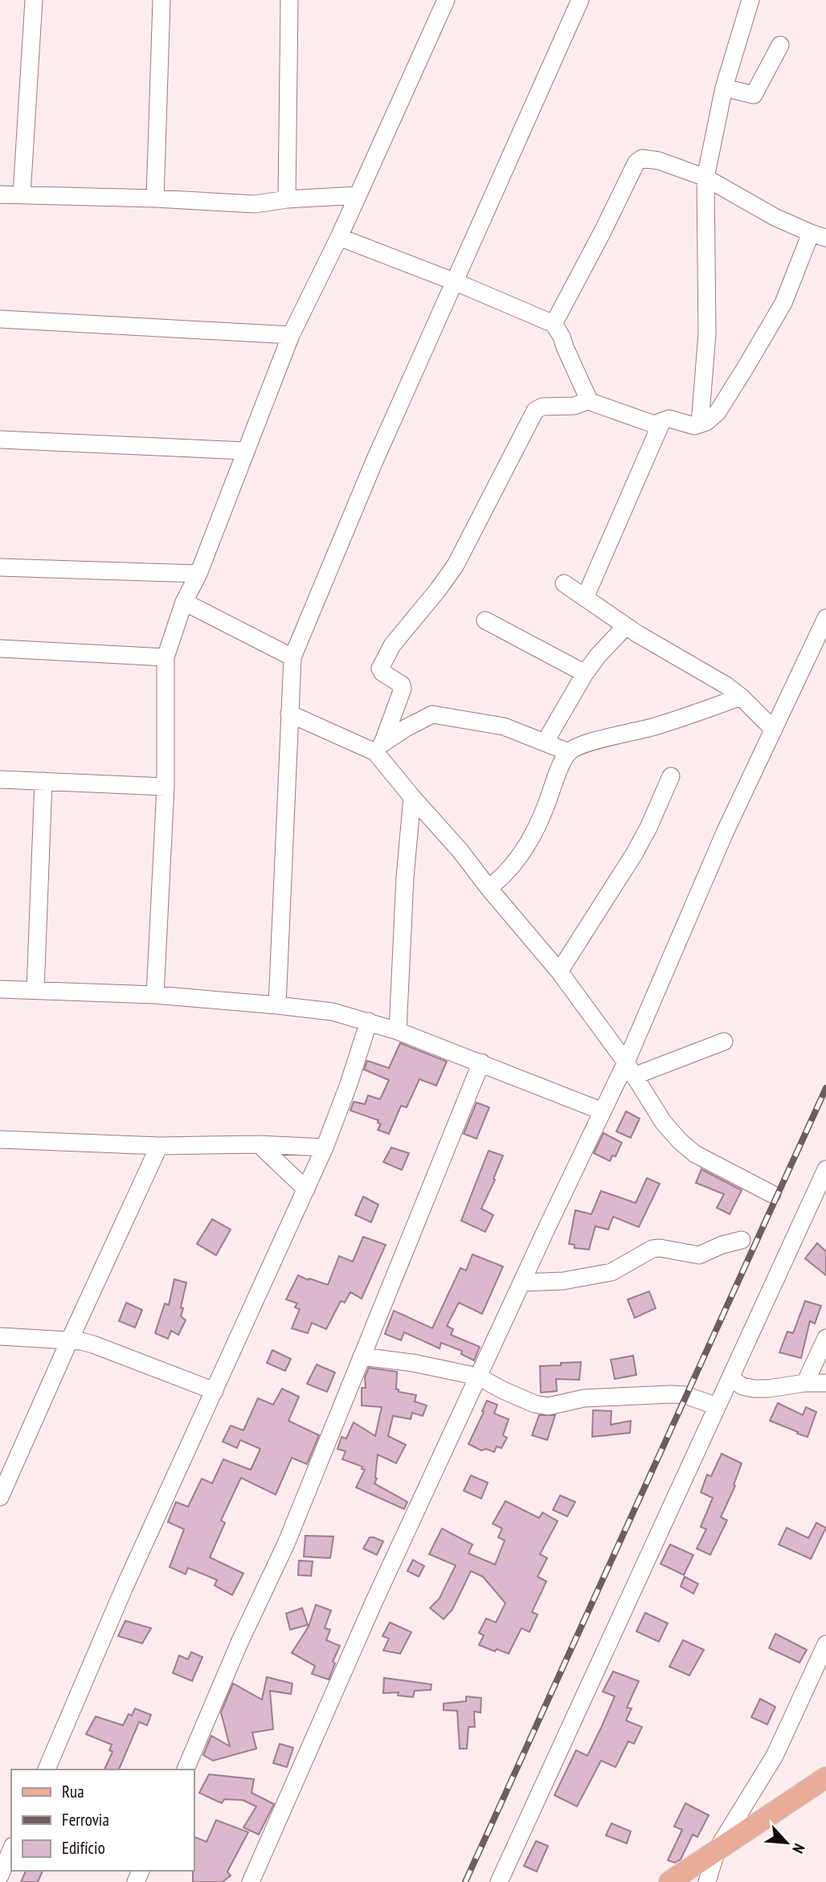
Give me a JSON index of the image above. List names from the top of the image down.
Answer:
{
  "legend": ["Rua", "Ferrovia", "Edifício"],
  "north": "bottom right"
}
